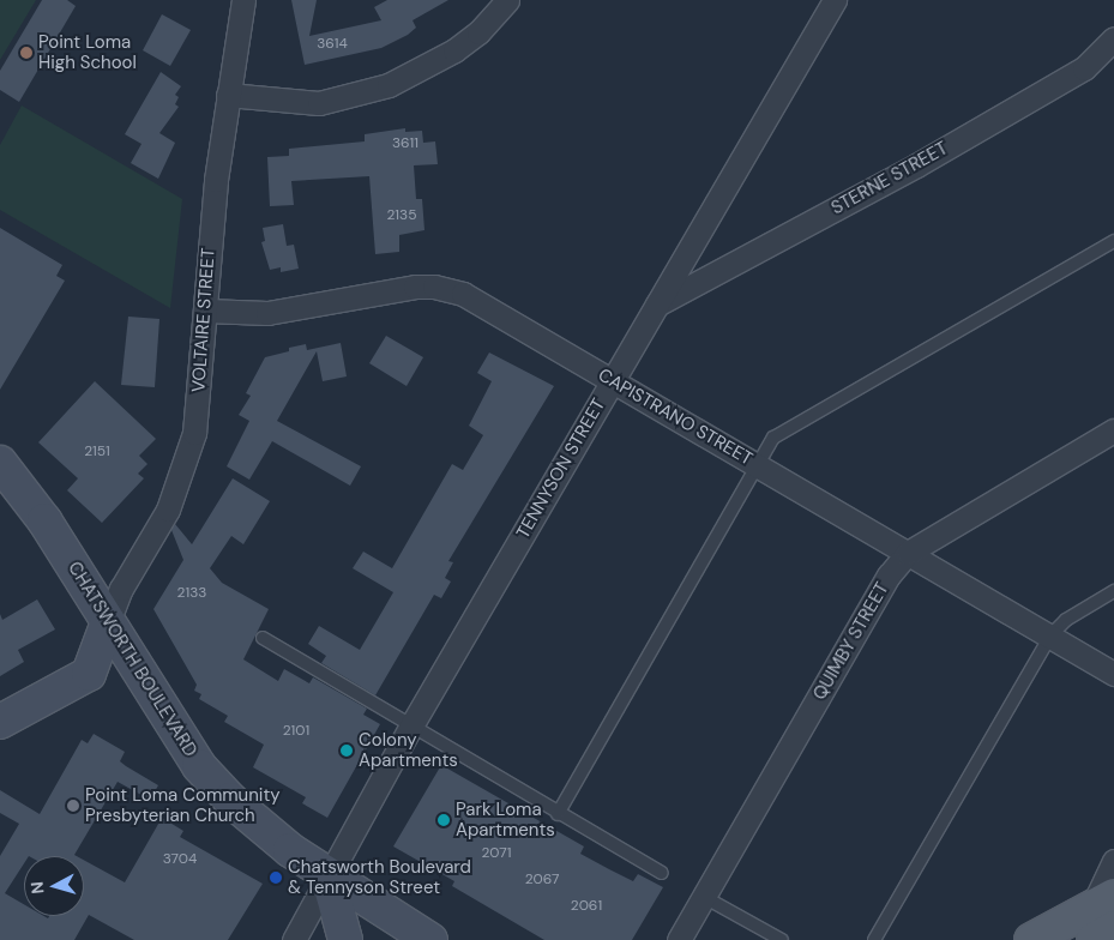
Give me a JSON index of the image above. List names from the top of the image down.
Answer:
{
  "streets": {
    "main road": ["CHATSWORTH BOULEVARD"],
    "street": [
      "STERNE STREET",
      "VOLTAIRE STREET",
      "CAPISTRANO STREET",
      "TENNYSON STREET",
      "QUIMBY STREET"
    ]
  },
  "crossings": [
    ["STERNE STREET", "TENNYSON STREET"],
    ["VOLTAIRE STREET", "CAPISTRANO STREET"],
    ["VOLTAIRE STREET", "CHATSWORTH BOULEVARD"],
    ["CAPISTRANO STREET", "TENNYSON STREET"],
    ["CAPISTRANO STREET", "QUIMBY STREET"],
    ["TENNYSON STREET", "CHATSWORTH BOULEVARD"]
  ],
  "places": [
    "Point Loma High School",
    "Colony Apartments",
    "Point Loma Community Presbyterian Church",
    "Park Loma Apartments",
    "Chatsworth Boulevard & Tennyson Street"
  ],
  "house_numbers": [
    "3614",
    "3611",
    "2135",
    "2151",
    "2133",
    "2101",
    "2071",
    "3704",
    "2067",
    "2061"
  ],
  "north": "left"
}
